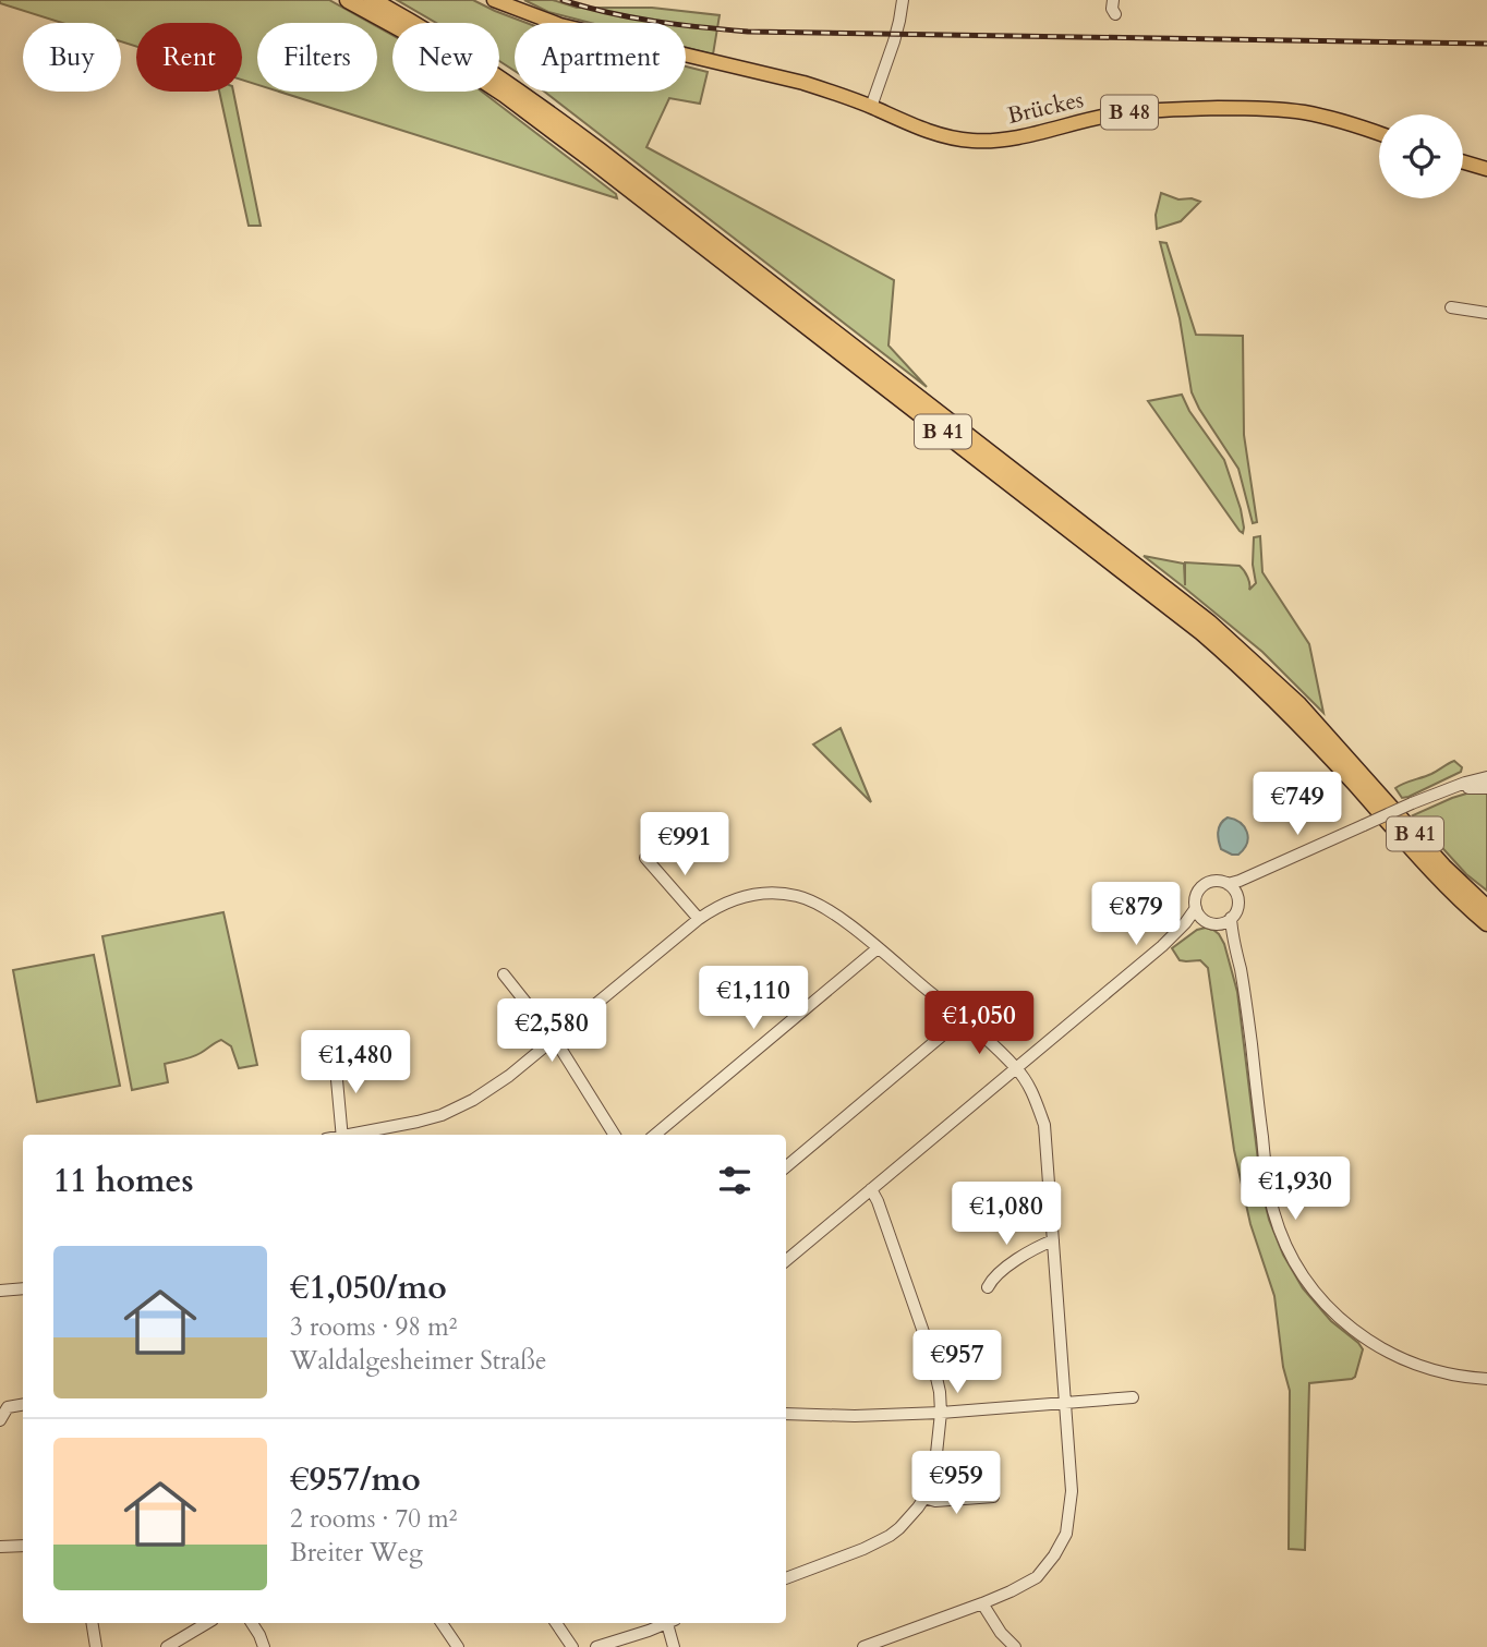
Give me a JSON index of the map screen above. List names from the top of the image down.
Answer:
{
  "streets": {
    "highway": ["B 41"],
    "main road": ["Brückes", "B 48"]
  },
  "page": {
    "chip": [
      "Buy",
      "Rent",
      "Filters",
      "New",
      "Apartment"
    ],
    "price": [
      "€749",
      "€991",
      "€879",
      "€1,110",
      "€1,050",
      "€2,580",
      "€1,480",
      "€1,930",
      "€1,080",
      "€957",
      "€959"
    ],
    "heading": "11 homes",
    "list": [
      {
        "name": "€1,050/mo",
        "note": "3 rooms · 98 m² · Waldalgesheimer Straße"
      },
      {
        "name": "€957/mo",
        "note": "2 rooms · 70 m² · Breiter Weg"
      }
    ]
  }
}
